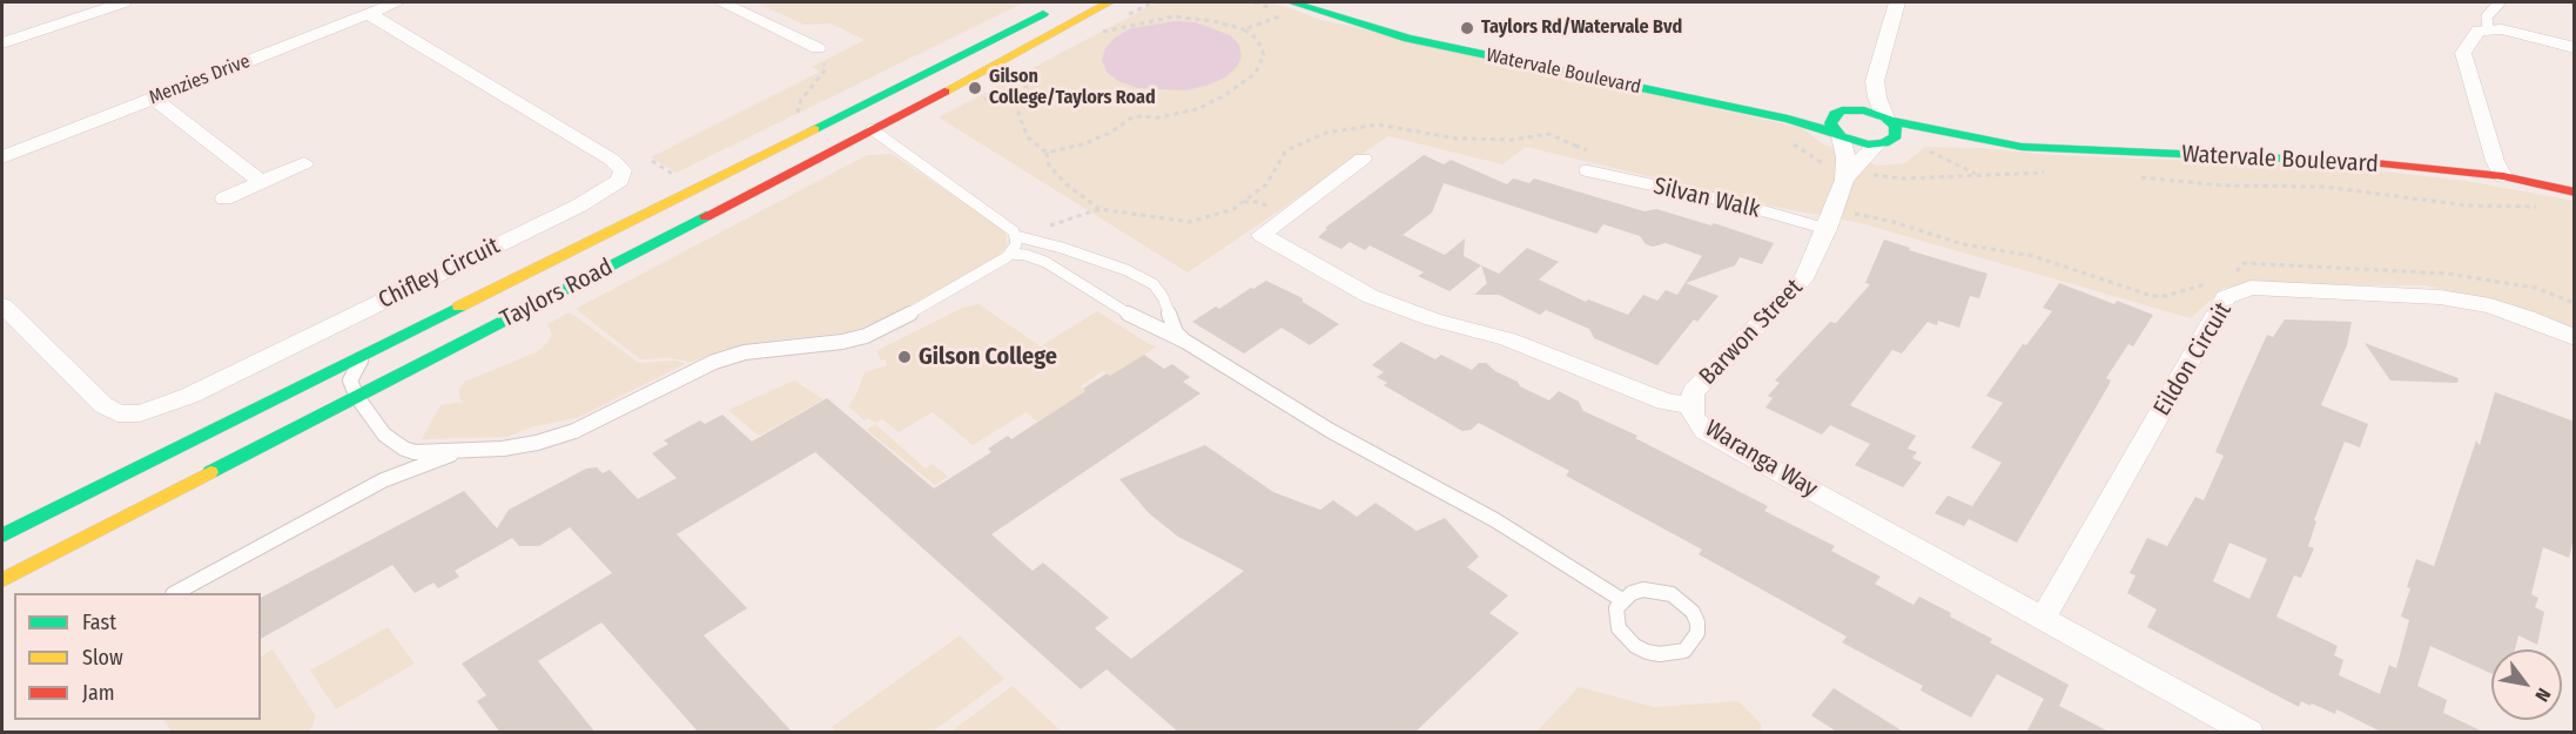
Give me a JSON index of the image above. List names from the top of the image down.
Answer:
{
  "streets": {
    "main road": ["Watervale Boulevard", "Taylors Road"],
    "street": [
      "Menzies Drive",
      "Chifley Circuit",
      "Barwon Street",
      "Eildon Circuit",
      "Waranga Way"
    ],
    "lane": ["Silvan Walk"]
  },
  "crossings": [
    ["Watervale Boulevard", "Barwon Street"],
    ["Menzies Drive", "Chifley Circuit"],
    ["Silvan Walk", "Barwon Street"],
    ["Barwon Street", "Waranga Way"],
    ["Eildon Circuit", "Waranga Way"]
  ],
  "places": ["Taylors Rd/Watervale Bvd", "Gilson College/Taylors Road", "Gilson College"],
  "legend": ["Fast", "Slow", "Jam"],
  "north": "bottom right"
}
